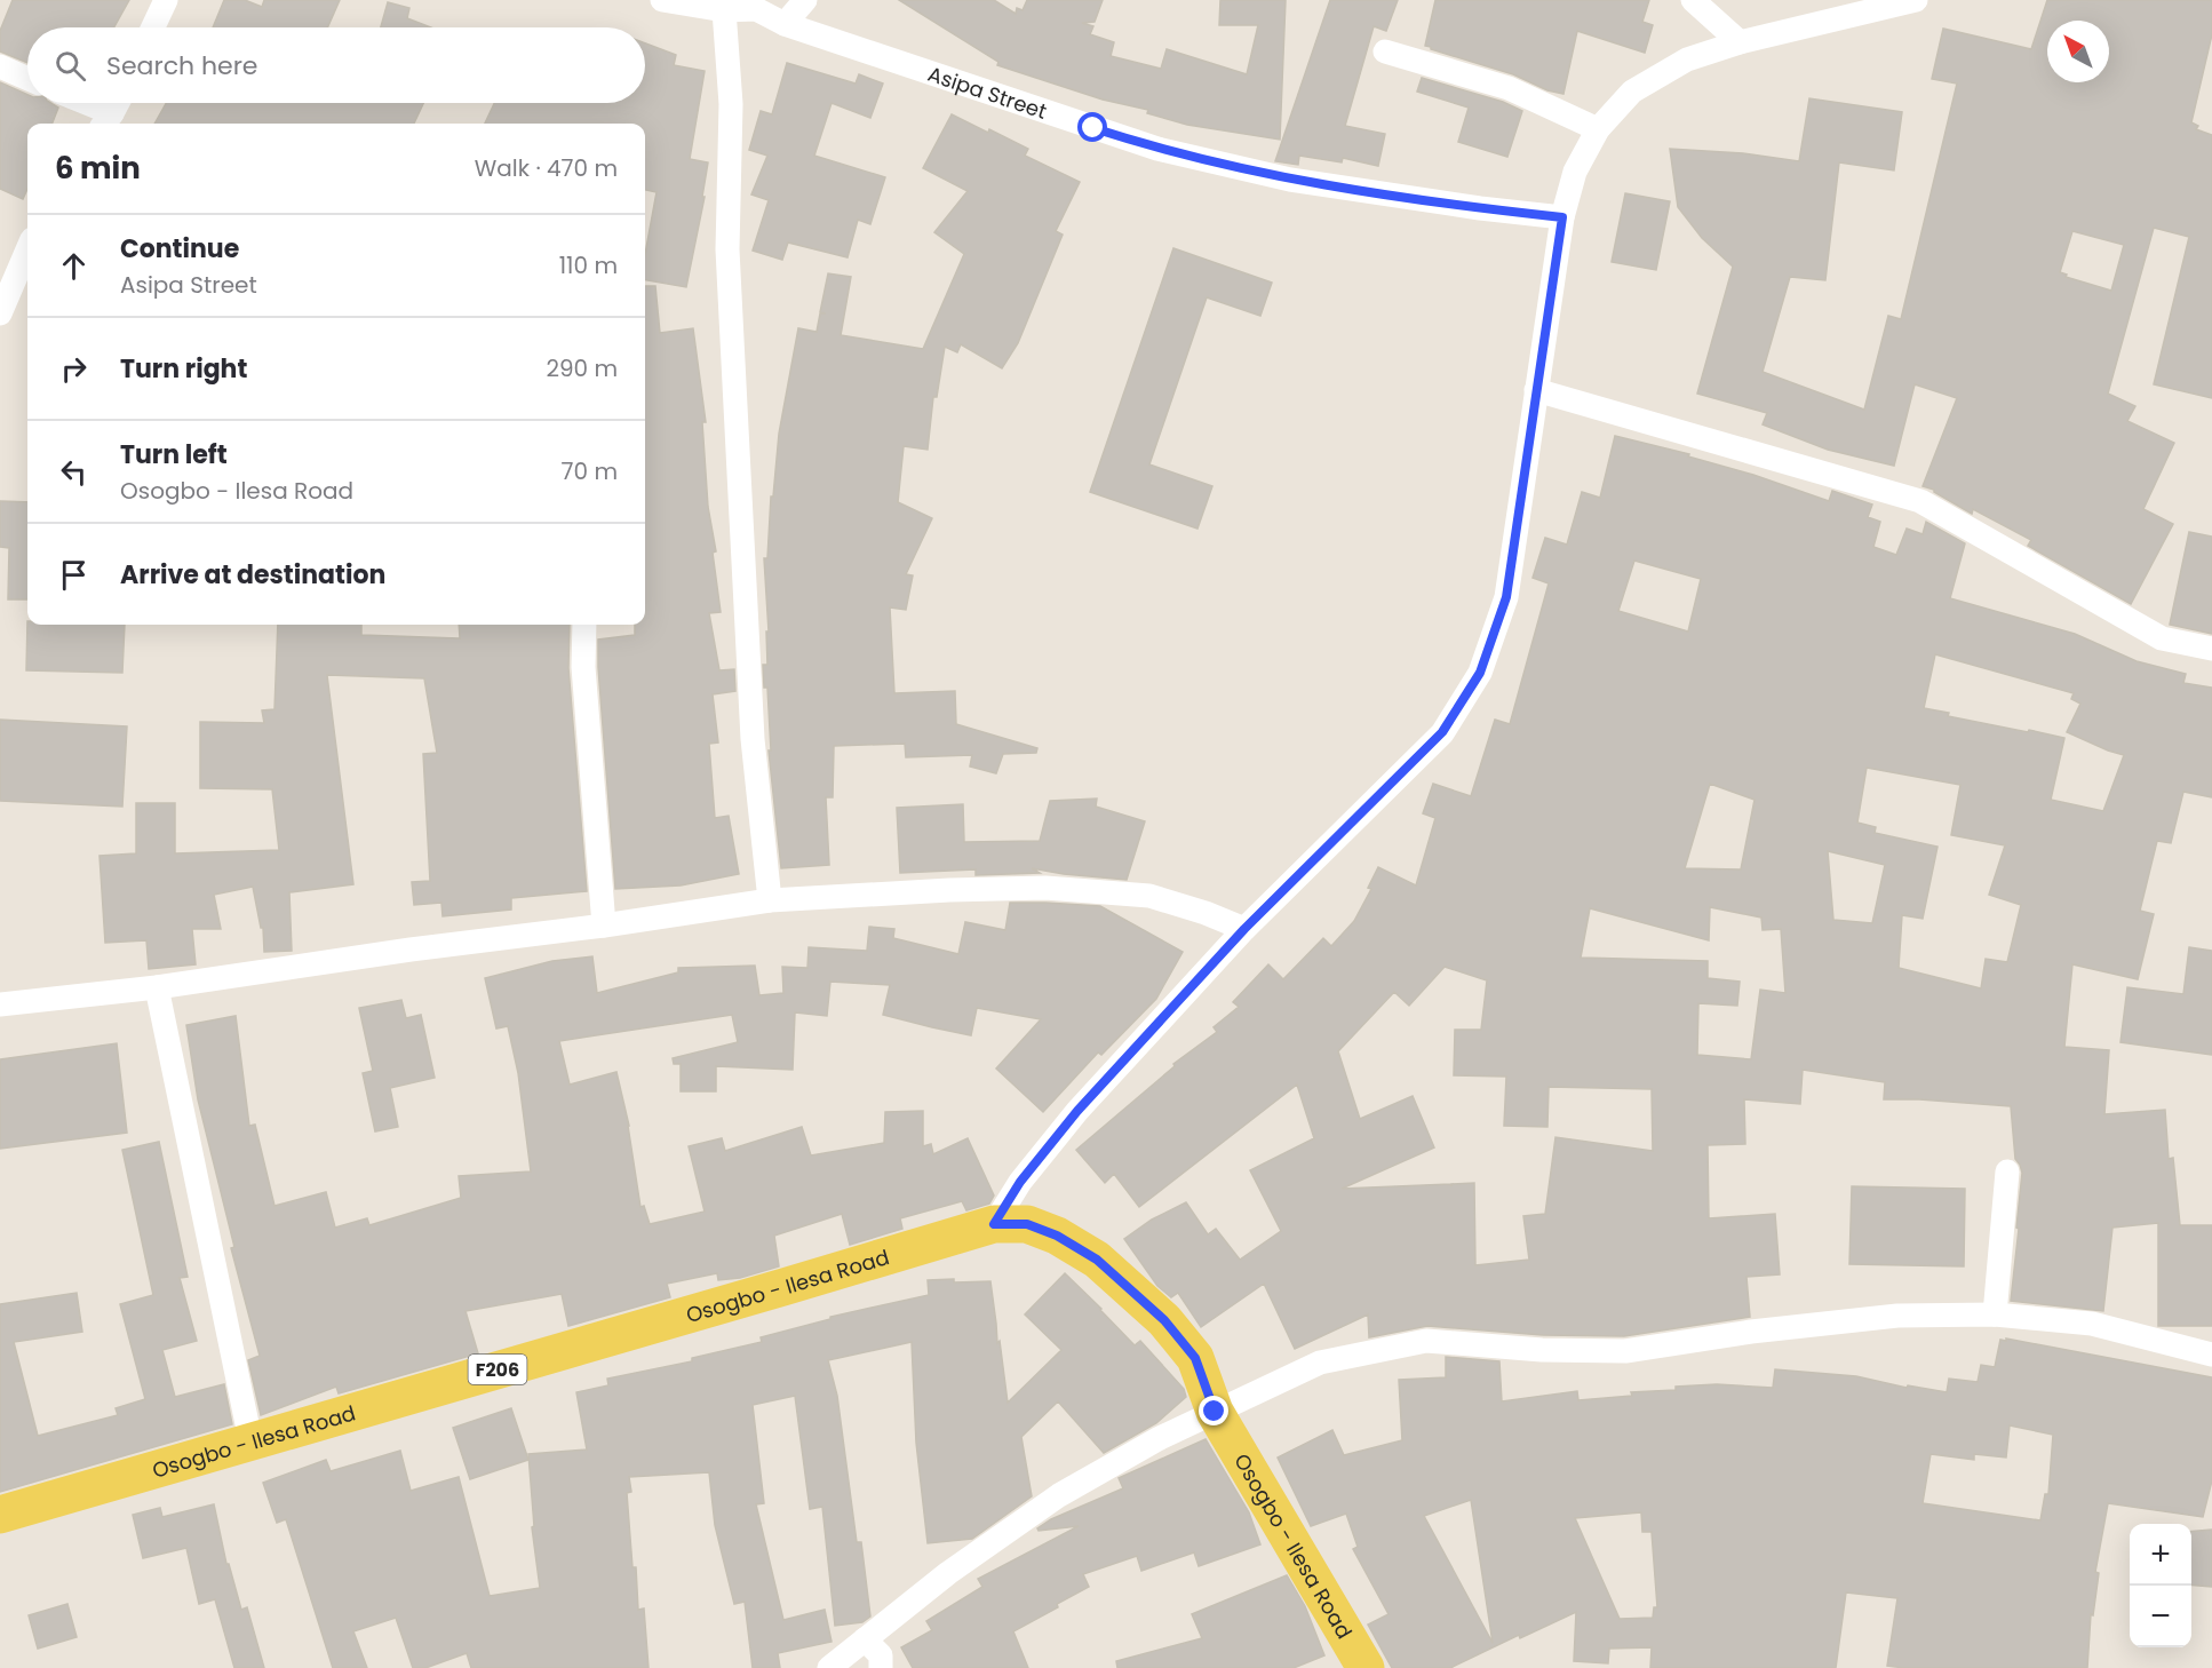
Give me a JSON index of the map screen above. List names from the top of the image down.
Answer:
{
  "streets": {
    "main road": ["Osogbo - Ilesa Road", "F206"],
    "street": ["Asipa Street"]
  },
  "north": "top left",
  "page": {
    "search": "Search here",
    "heading": ["6 min", "Walk · 470 m"],
    "list": [
      ["Continue", "Asipa Street", "110 m"],
      ["Turn right", "290 m"],
      ["Turn left", "Osogbo - Ilesa Road", "70 m"],
      "Arrive at destination"
    ],
    "map_buttons": ["+", "−"]
  }
}
